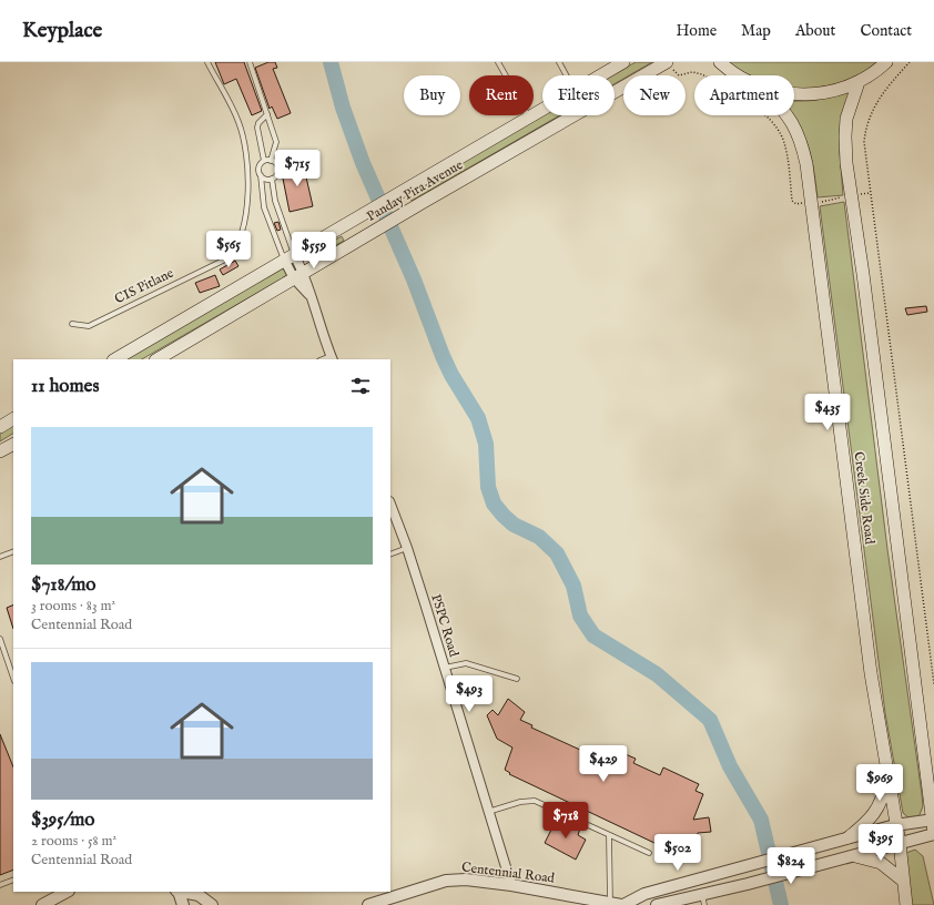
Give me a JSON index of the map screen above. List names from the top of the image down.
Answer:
{
  "streets": {
    "main road": ["Panday Pira Avenue", "Creek Side Road"],
    "street": ["PSPC Road", "Centennial Road"],
    "lane": ["CIS Pitlane"]
  },
  "crossings": [
    ["PSPC Road", "Centennial Road"]
  ],
  "page": {
    "header": "Keyplace",
    "nav": [
      "Home",
      "Map",
      "About",
      "Contact"
    ],
    "chip": [
      "Buy",
      "Rent",
      "Filters",
      "New",
      "Apartment"
    ],
    "price": [
      "$715",
      "$565",
      "$559",
      "$435",
      "$493",
      "$429",
      "$969",
      "$718",
      "$395",
      "$502",
      "$824"
    ],
    "heading": "11 homes",
    "list": [
      {
        "name": "$718/mo",
        "note": "3 rooms · 83 m² · Centennial Road"
      },
      {
        "name": "$395/mo",
        "note": "2 rooms · 58 m² · Centennial Road"
      }
    ]
  }
}
